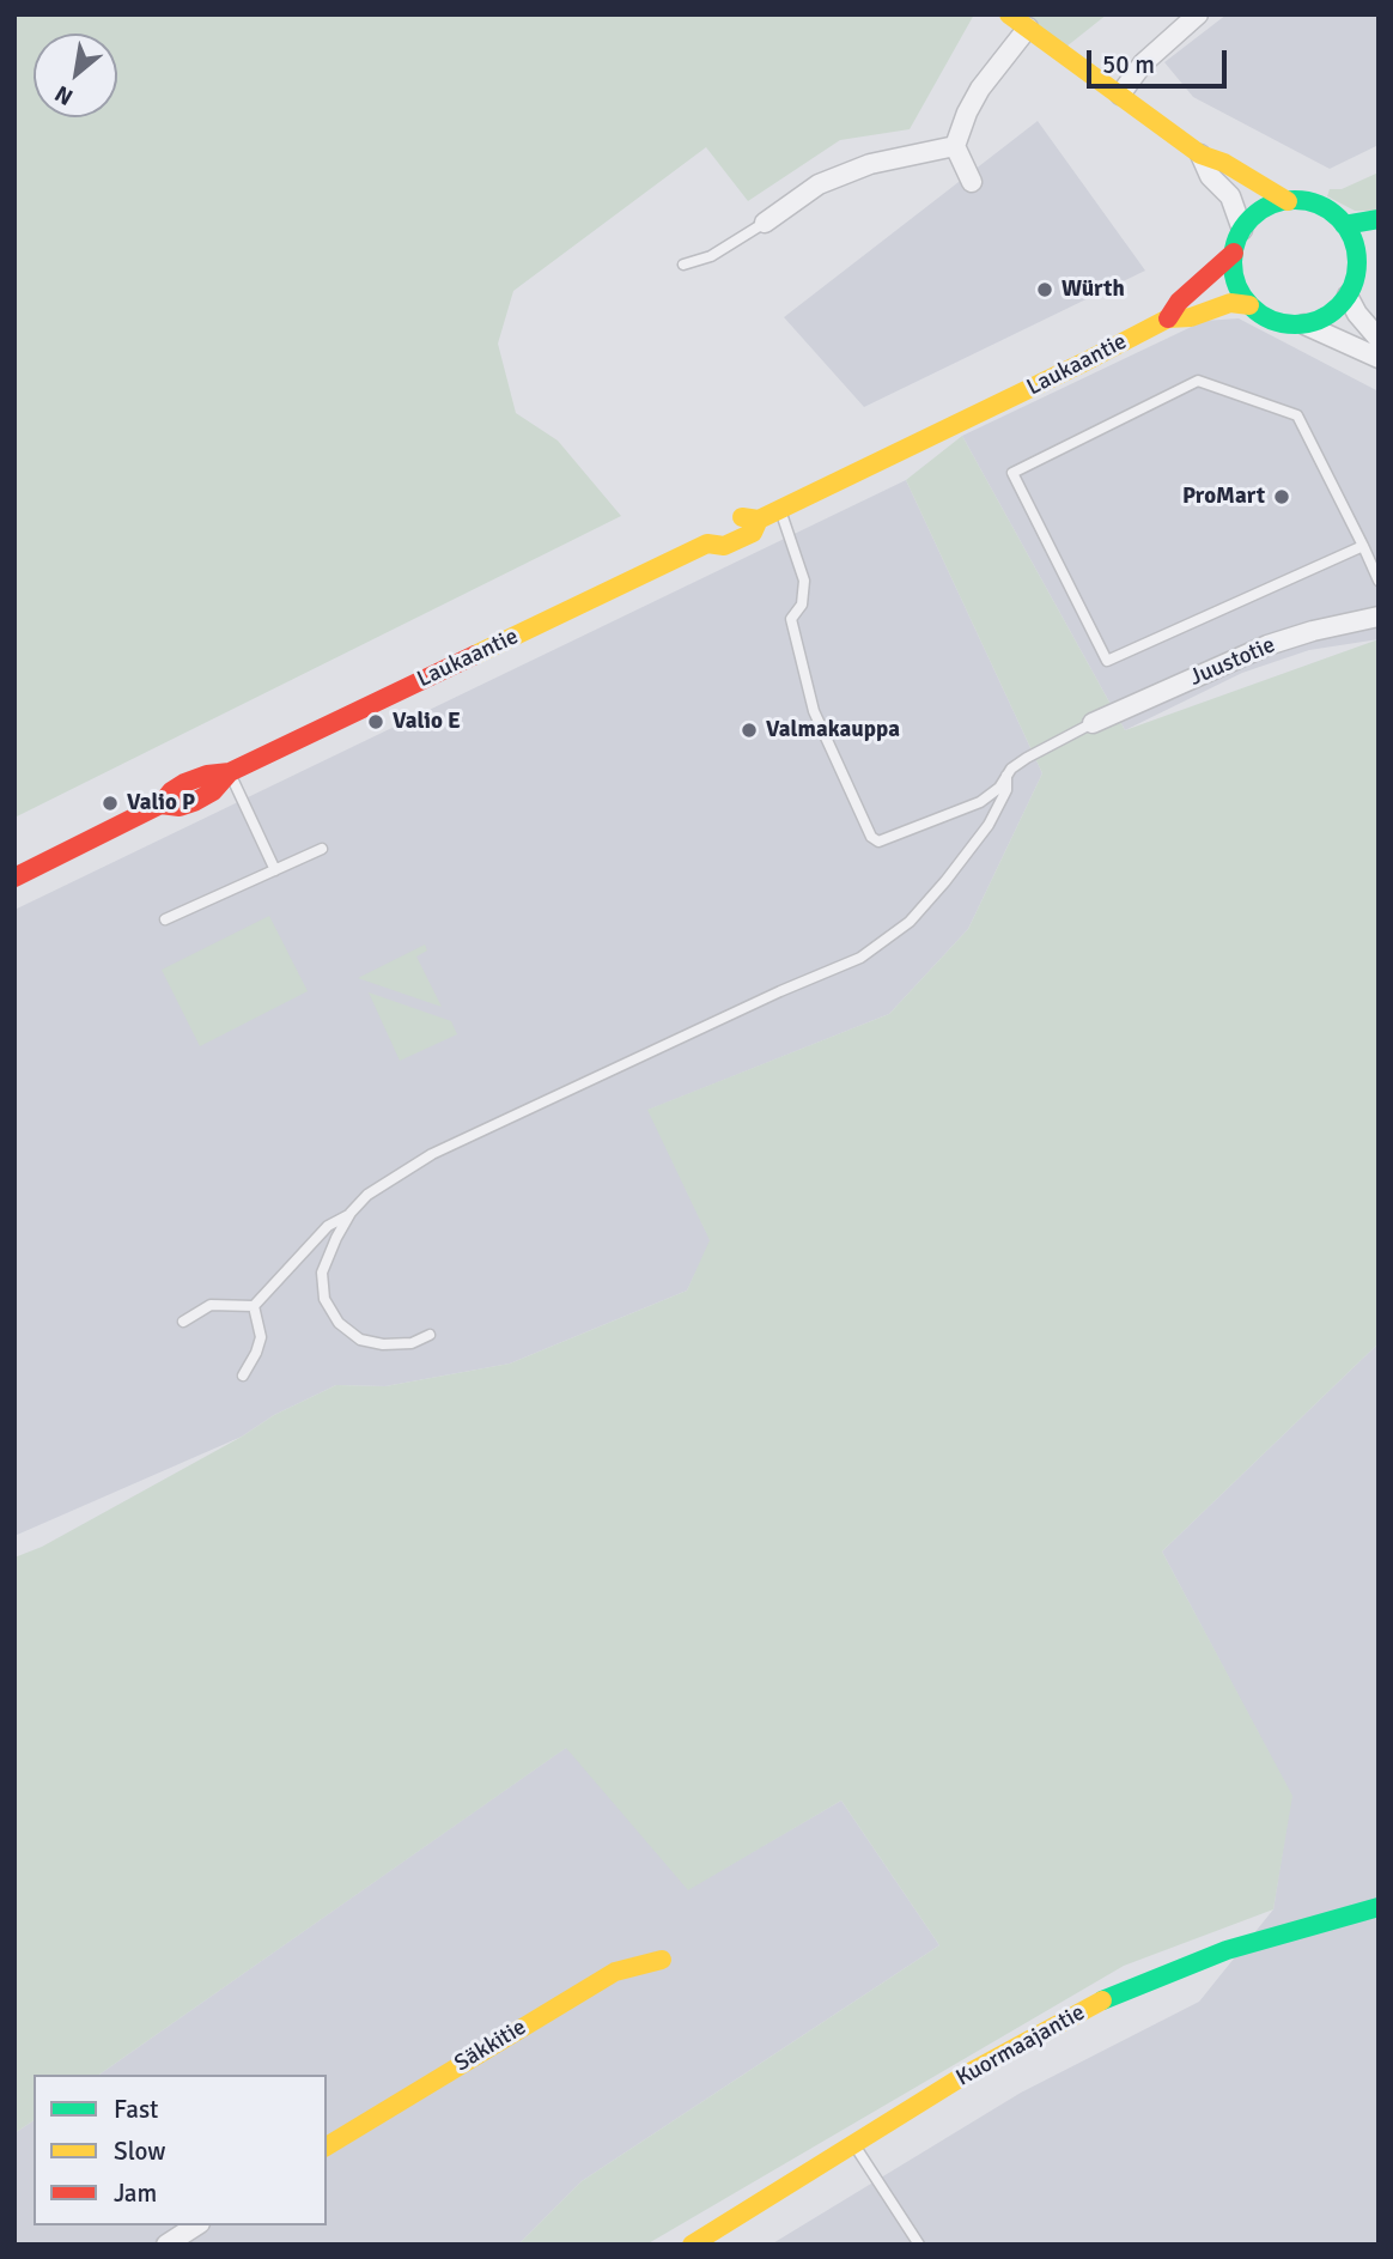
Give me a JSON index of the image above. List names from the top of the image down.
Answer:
{
  "streets": {
    "main road": ["Laukaantie", "Säkkitie", "Kuormaajantie"],
    "street": ["Juustotie"]
  },
  "places": [
    "Würth",
    "ProMart",
    "Valio E",
    "Valmakauppa",
    "Valio P"
  ],
  "legend": ["Fast", "Slow", "Jam"],
  "scale_bar": "50 m",
  "north": "bottom left"
}
